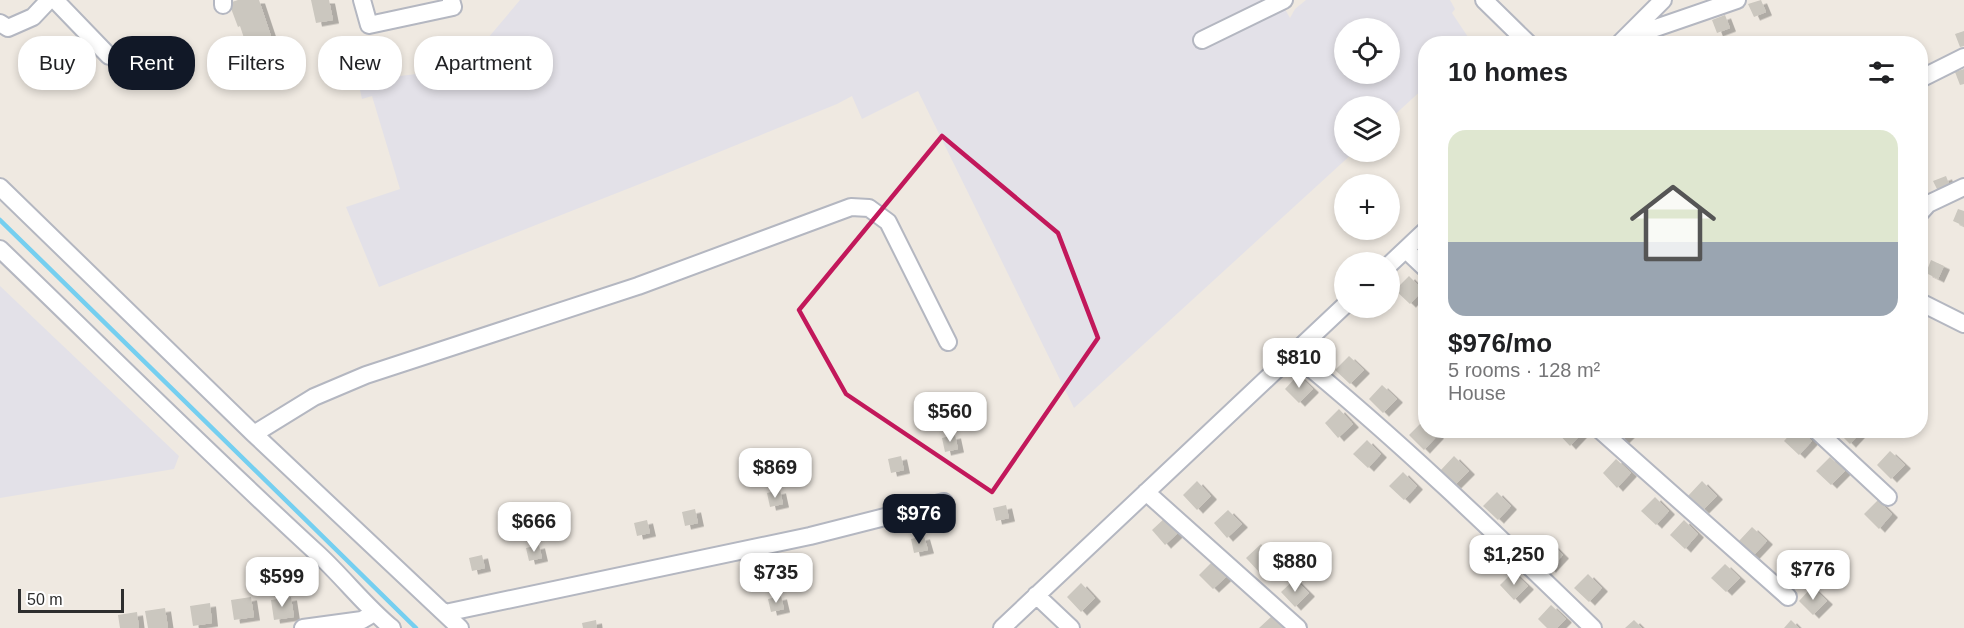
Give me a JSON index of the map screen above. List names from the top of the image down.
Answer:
{
  "scale_bar": "50 m",
  "page": {
    "map_buttons": ["+", "−"],
    "chip": [
      "Buy",
      "Rent",
      "Filters",
      "New",
      "Apartment"
    ],
    "heading": "10 homes",
    "list": [
      {
        "name": "$976/mo",
        "note": "5 rooms · 128 m² · House"
      }
    ],
    "price": [
      "$810",
      "$560",
      "$869",
      "$976",
      "$666",
      "$1,250",
      "$880",
      "$776",
      "$735",
      "$599"
    ],
    "scale": "50 m"
  }
}
